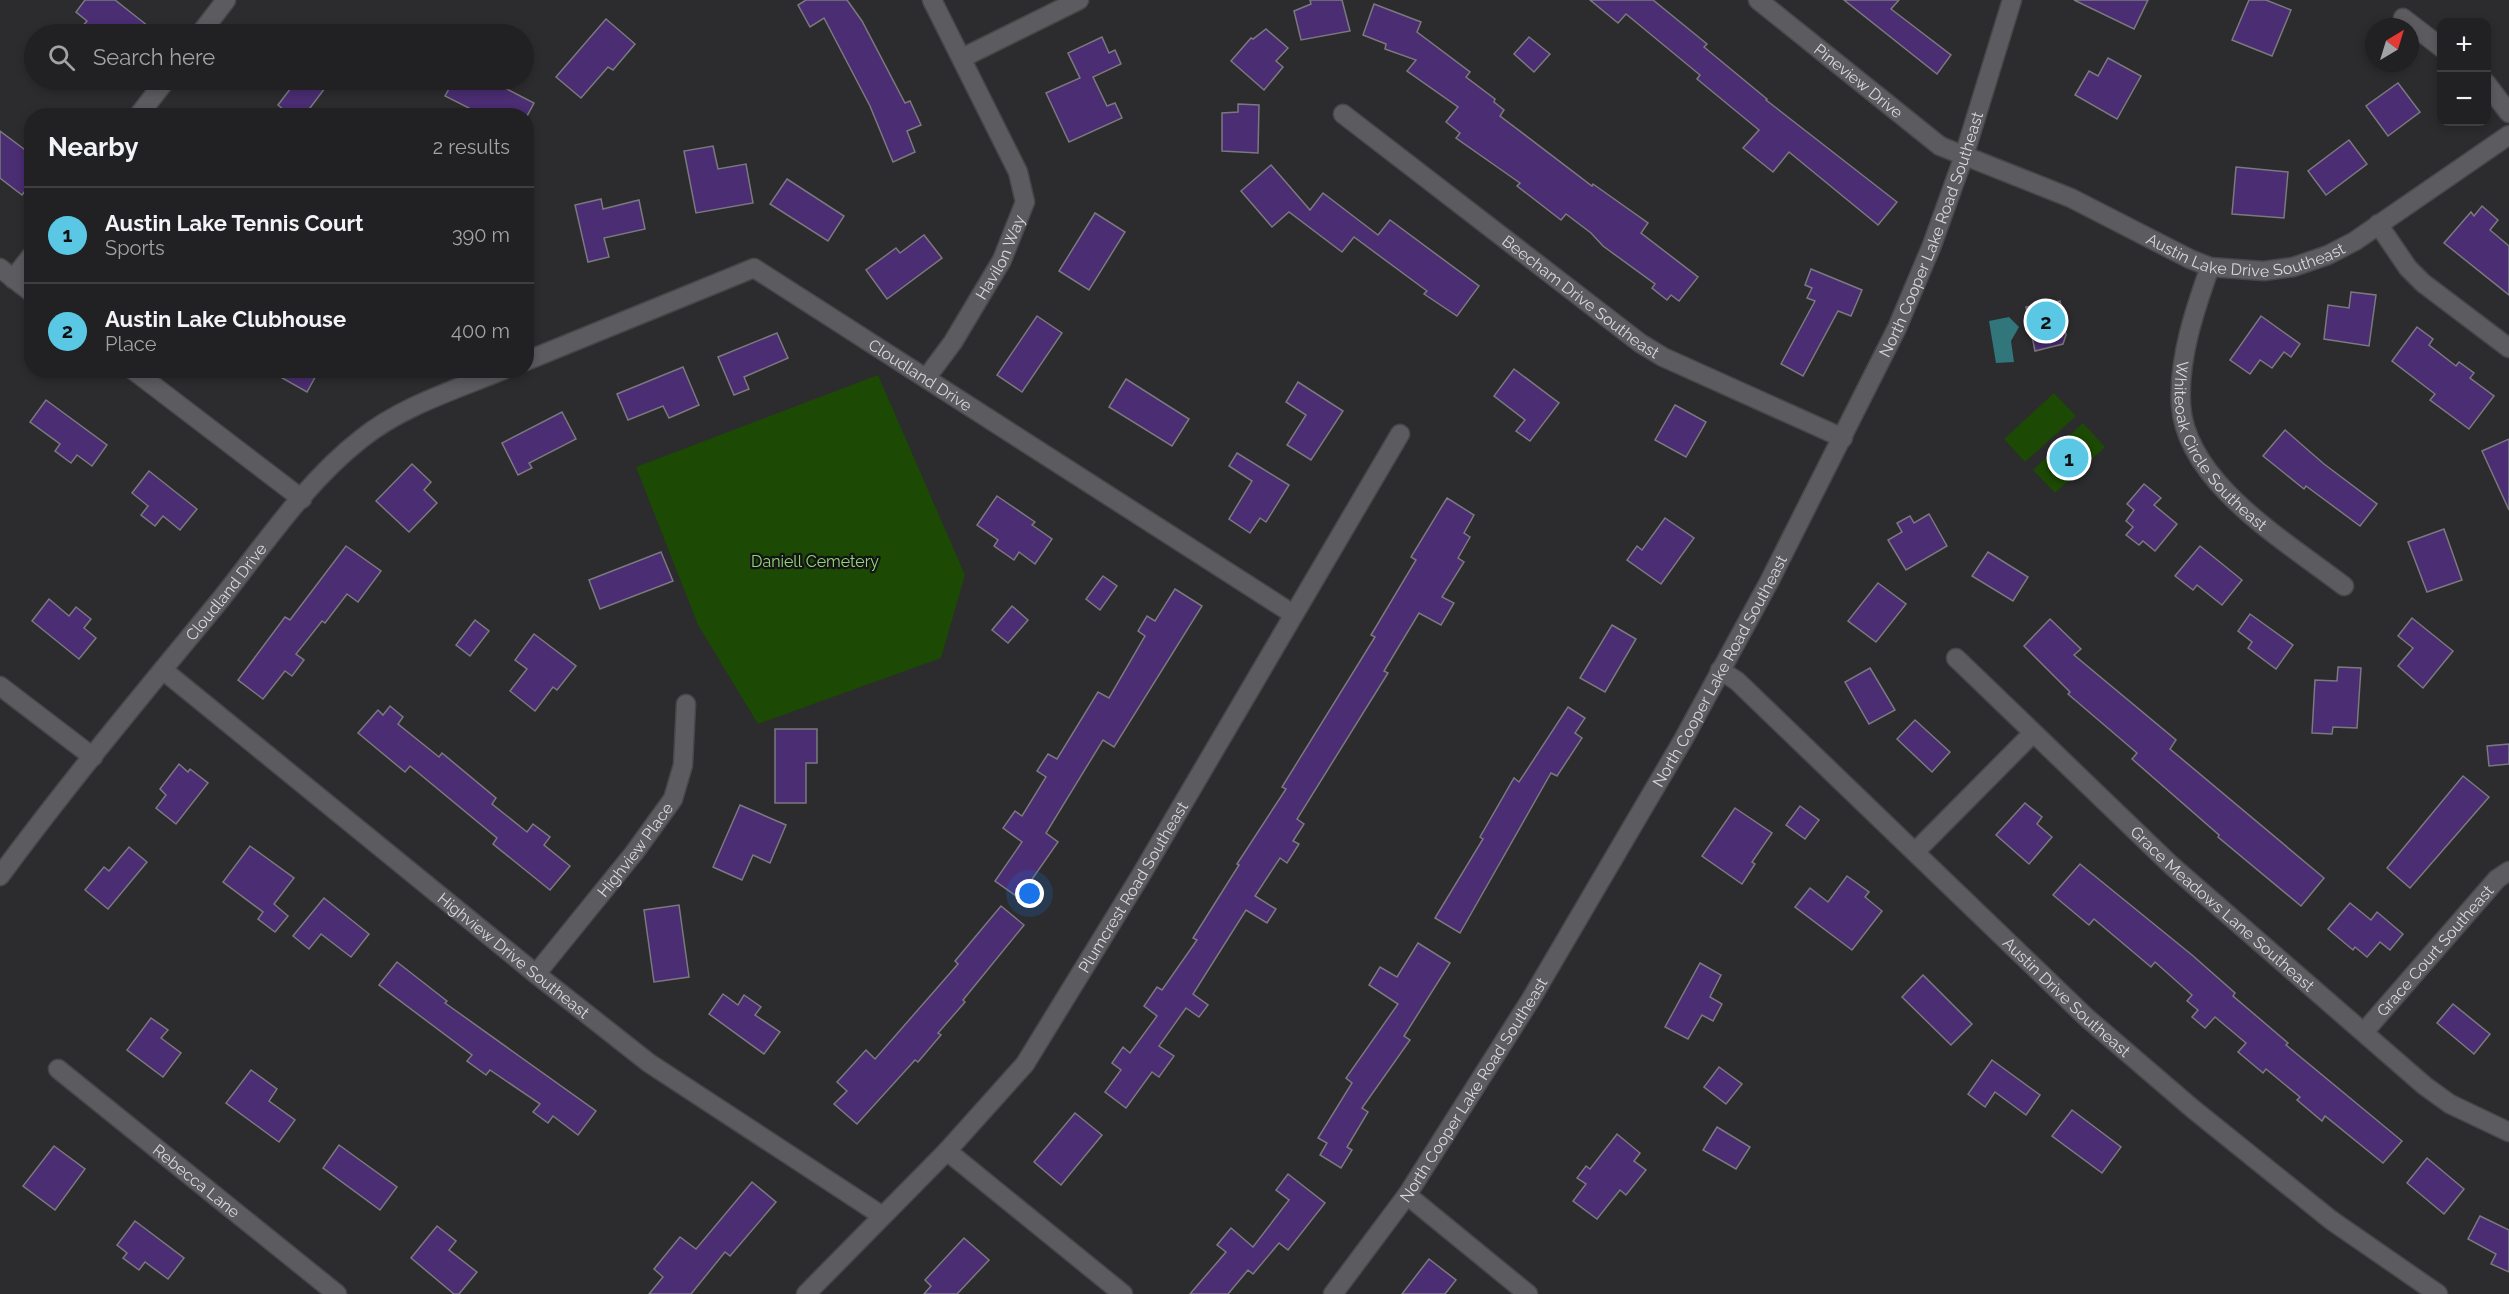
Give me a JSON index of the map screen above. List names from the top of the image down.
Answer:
{
  "streets": {
    "street": [
      "Pineview Drive",
      "North Cooper Lake Road Southeast",
      "Austin Lake Drive Southeast",
      "Havilon Way",
      "Beecham Drive Southeast",
      "Cloudland Drive",
      "Whiteoak Circle Southeast",
      "Highview Place",
      "Plumcrest Road Southeast",
      "Grace Meadows Lane Southeast",
      "Grace Court Southeast",
      "Highview Drive Southeast",
      "Austin Drive Southeast",
      "Rebecca Lane"
    ]
  },
  "crossings": [
    ["Pineview Drive", "North Cooper Lake Road Southeast"],
    ["Pineview Drive", "Austin Lake Drive Southeast"],
    ["North Cooper Lake Road Southeast", "Austin Lake Drive Southeast"],
    ["North Cooper Lake Road Southeast", "Beecham Drive Southeast"],
    ["North Cooper Lake Road Southeast", "Austin Drive Southeast"],
    ["Austin Lake Drive Southeast", "Whiteoak Circle Southeast"],
    ["Havilon Way", "Cloudland Drive"],
    ["Cloudland Drive", "Plumcrest Road Southeast"],
    ["Cloudland Drive", "Highview Drive Southeast"],
    ["Highview Place", "Highview Drive Southeast"],
    ["Plumcrest Road Southeast", "Highview Drive Southeast"],
    ["Grace Meadows Lane Southeast", "Grace Court Southeast"]
  ],
  "parks": ["Daniell Cemetery"],
  "north": "top right",
  "page": {
    "map_buttons": ["+", "−"],
    "search": "Search here",
    "heading": ["Nearby", "2 results"],
    "list": [
      {
        "mark": "1",
        "name": "Austin Lake Tennis Court",
        "note": "Sports",
        "value": "390 m"
      },
      {
        "mark": "2",
        "name": "Austin Lake Clubhouse",
        "note": "Place",
        "value": "400 m"
      }
    ],
    "pins": ["2", "1"]
  }
}
